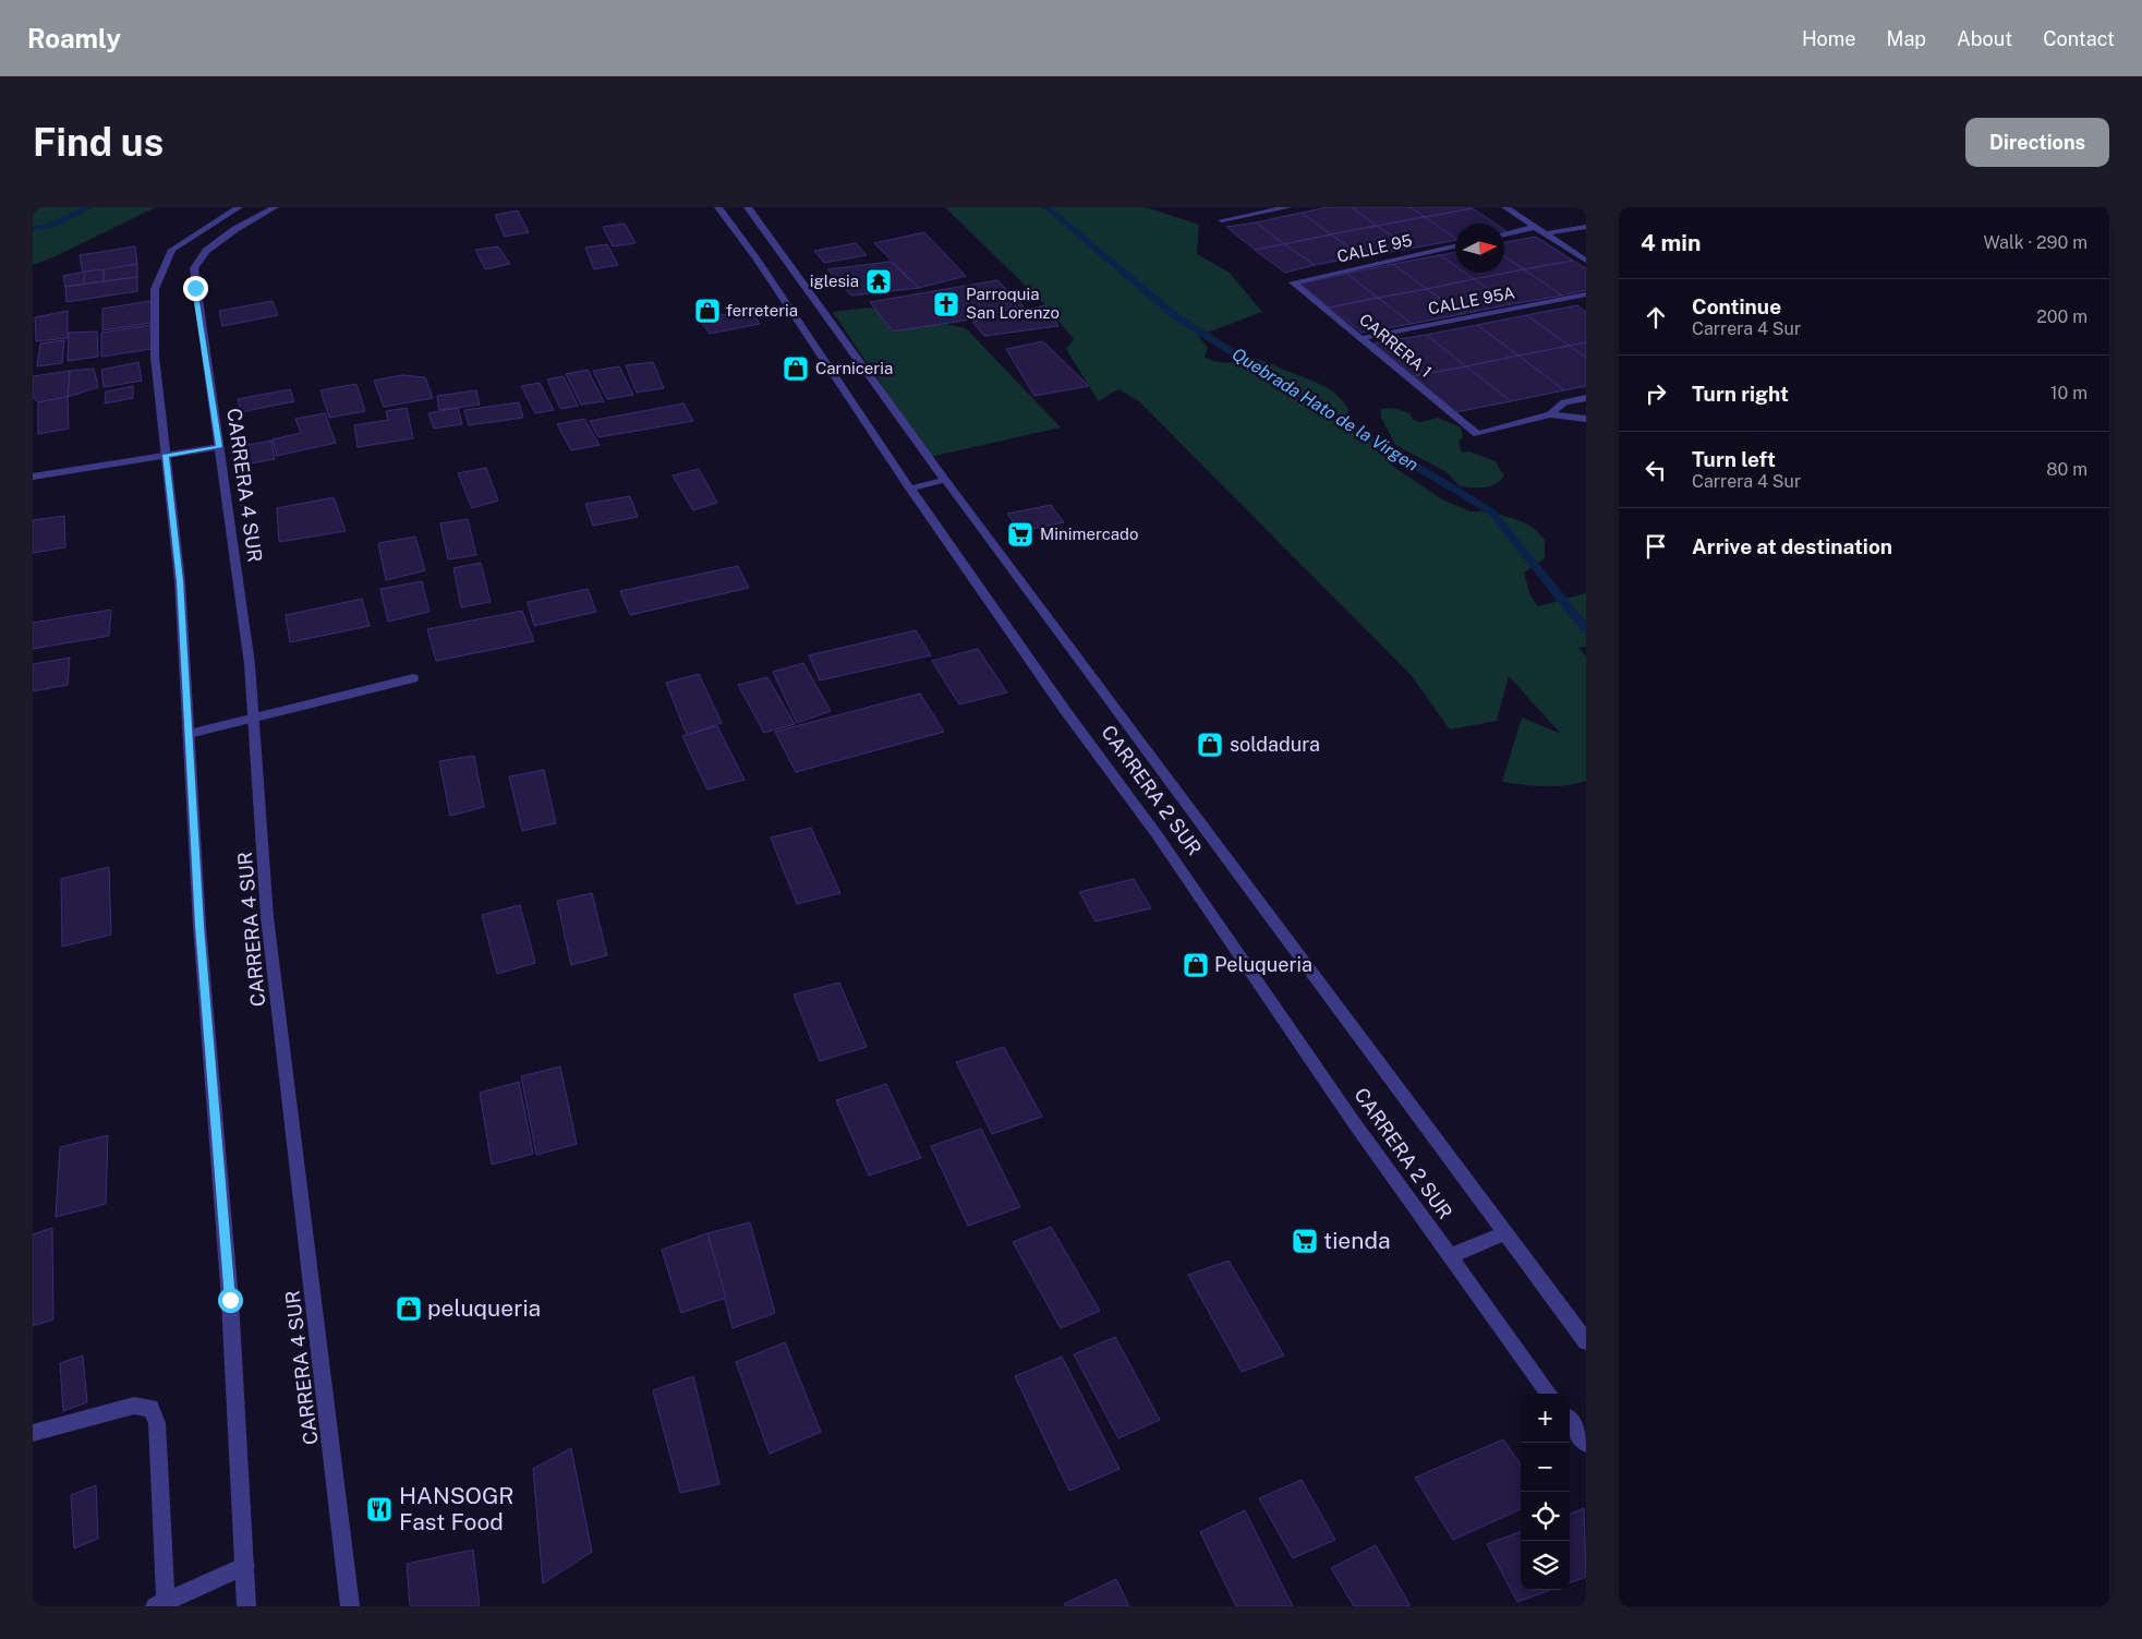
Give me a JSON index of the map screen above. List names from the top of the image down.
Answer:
{
  "streets": {
    "street": [
      "CALLE 95",
      "CALLE 95A",
      "CARRERA 1",
      "CARRERA 4 SUR",
      "CARRERA 2 SUR"
    ]
  },
  "crossings": [
    ["CALLE 95", "CARRERA 1"],
    ["CALLE 95A", "CARRERA 1"]
  ],
  "water": ["Quebrada Hato de la Virgen"],
  "places": {
    "temple": ["iglesia"],
    "church": ["Parroquia San Lorenzo"],
    "shop": [
      "ferreteria",
      "Carniceria",
      "soldadura",
      "Peluqueria",
      "peluqueria"
    ],
    "supermarket": ["Minimercado", "tienda"],
    "restaurant": ["HANSOGR Fast Food"]
  },
  "north": "right",
  "page": {
    "header": "Roamly",
    "nav": [
      "Home",
      "Map",
      "About",
      "Contact"
    ],
    "buttons": "Directions",
    "title": "Find us",
    "heading": ["4 min", "Walk · 290 m"],
    "list": [
      ["Continue", "Carrera 4 Sur", "200 m"],
      ["Turn right", "10 m"],
      ["Turn left", "Carrera 4 Sur", "80 m"],
      "Arrive at destination"
    ],
    "map_buttons": ["+", "−"]
  }
}
